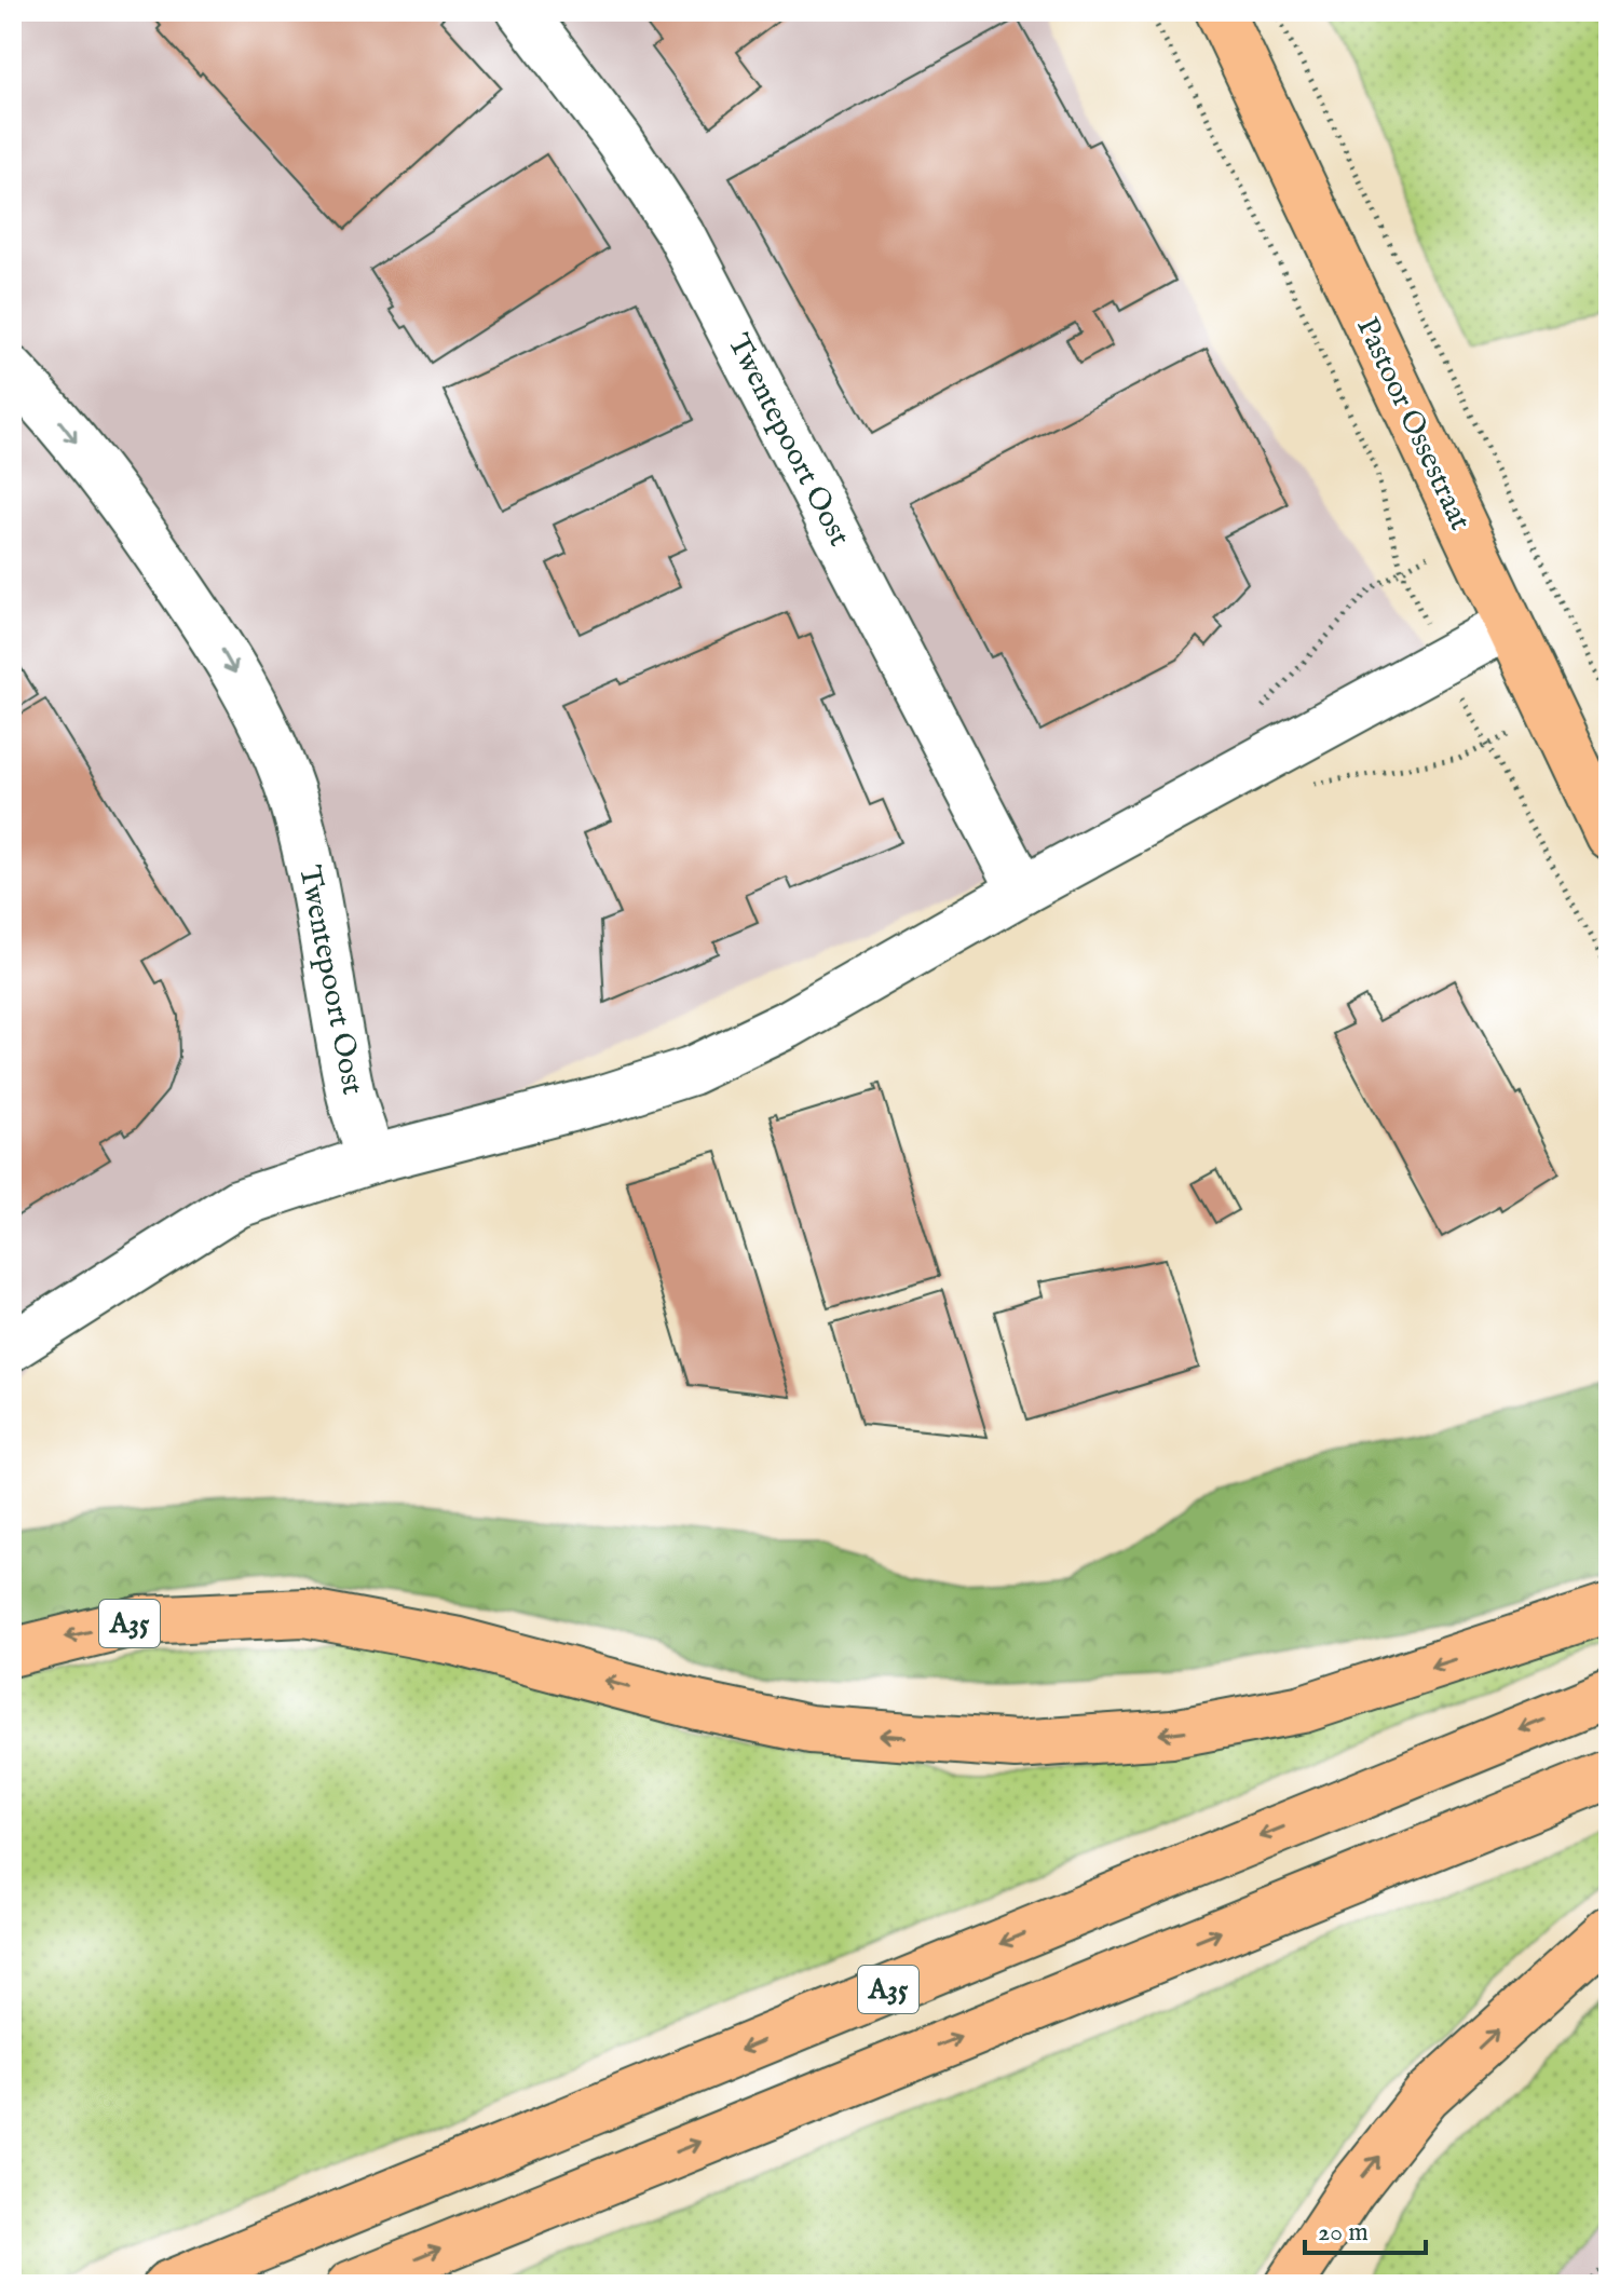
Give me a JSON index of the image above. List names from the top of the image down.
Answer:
{
  "streets": {
    "main road": ["Pastoor Ossestraat", "A35"],
    "street": ["Twentepoort Oost"]
  },
  "one_way": ["Twentepoort Oost"],
  "scale_bar": "20 m"
}
